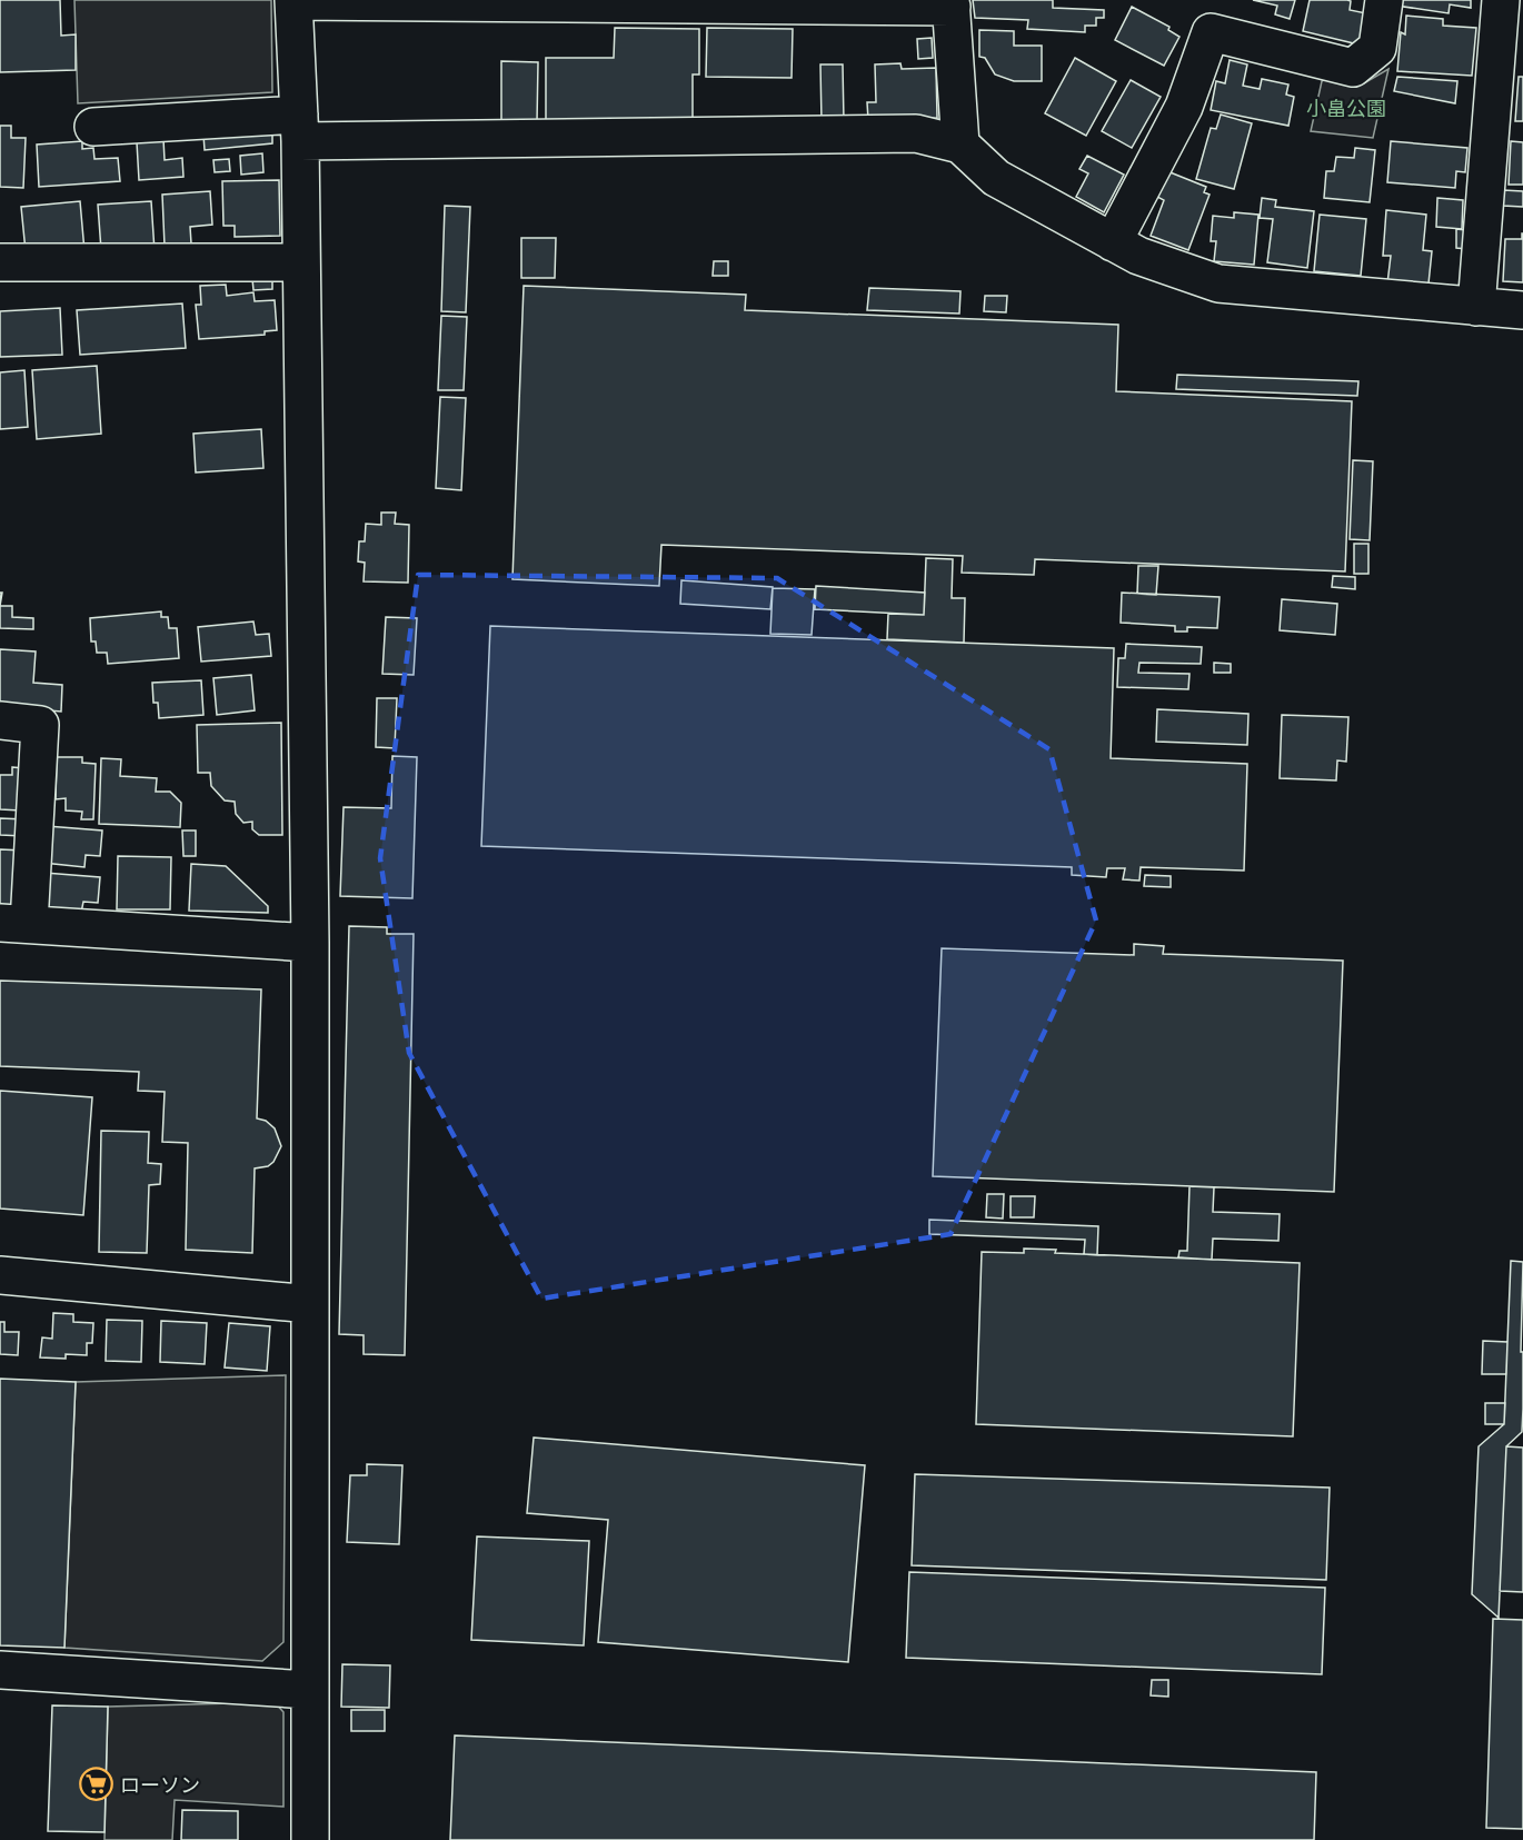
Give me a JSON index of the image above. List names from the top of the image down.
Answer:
{
  "parks": ["小畠公園"],
  "places": {
    "supermarket": ["ローソン"]
  }
}
